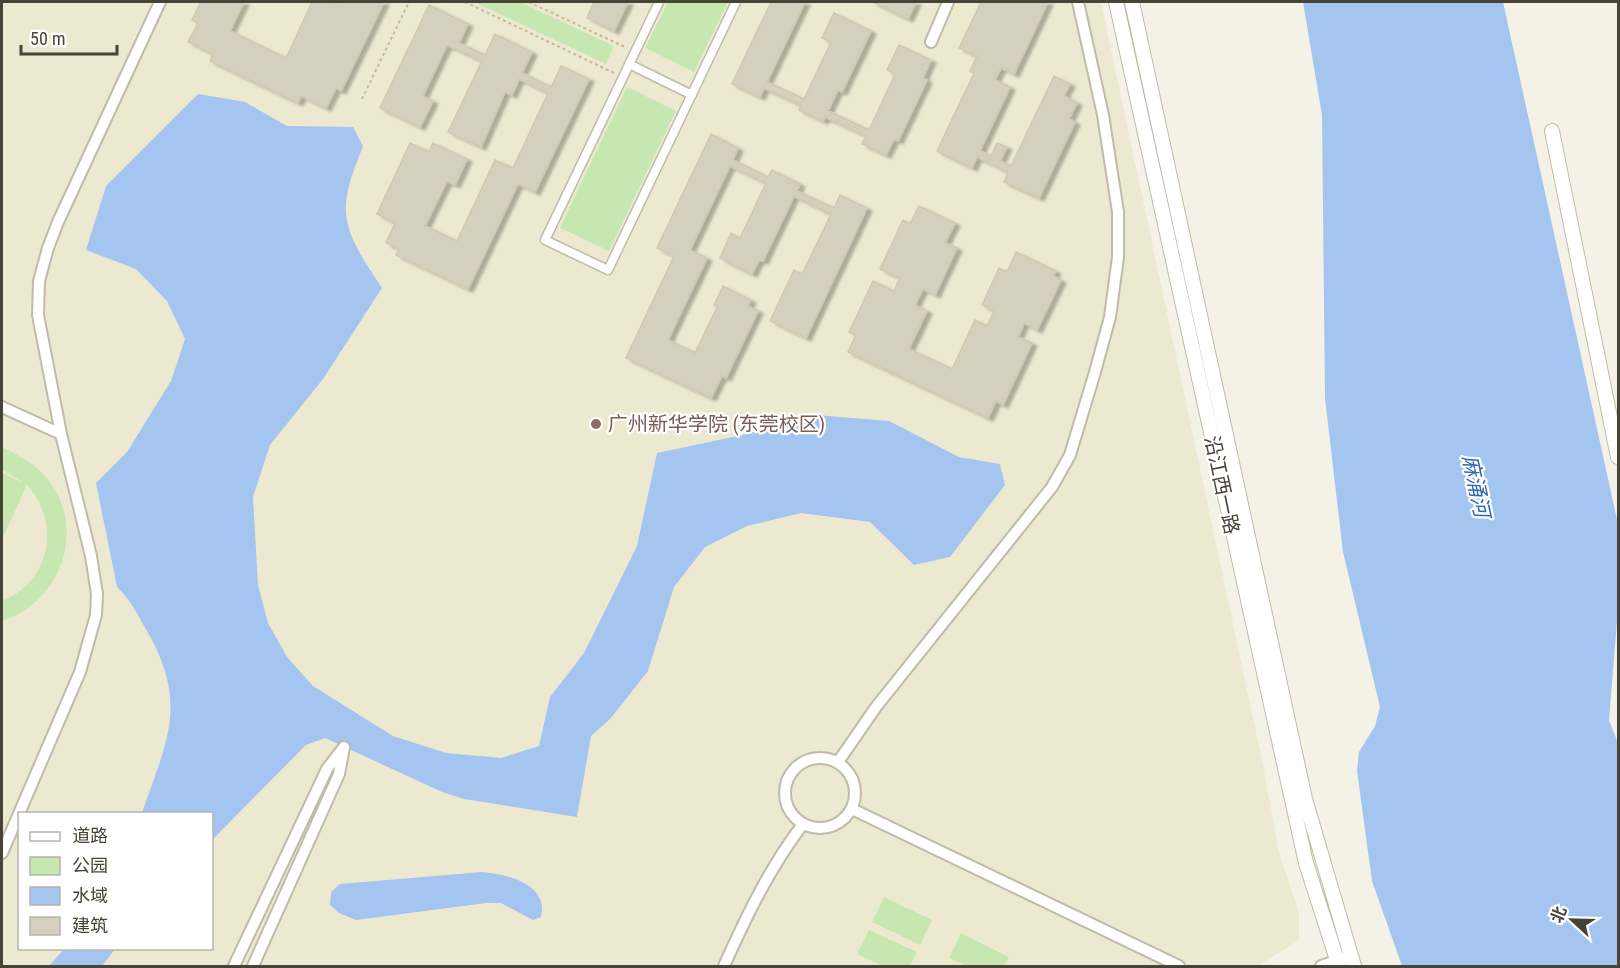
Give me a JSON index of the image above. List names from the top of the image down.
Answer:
{
  "streets": {
    "street": ["沿江西一路"]
  },
  "water": ["麻涌河"],
  "places": ["广州新华学院 (东莞校区)"],
  "legend": [
    "道路",
    "公园",
    "水域",
    "建筑"
  ],
  "scale_bar": "50 m",
  "north": "left"
}
